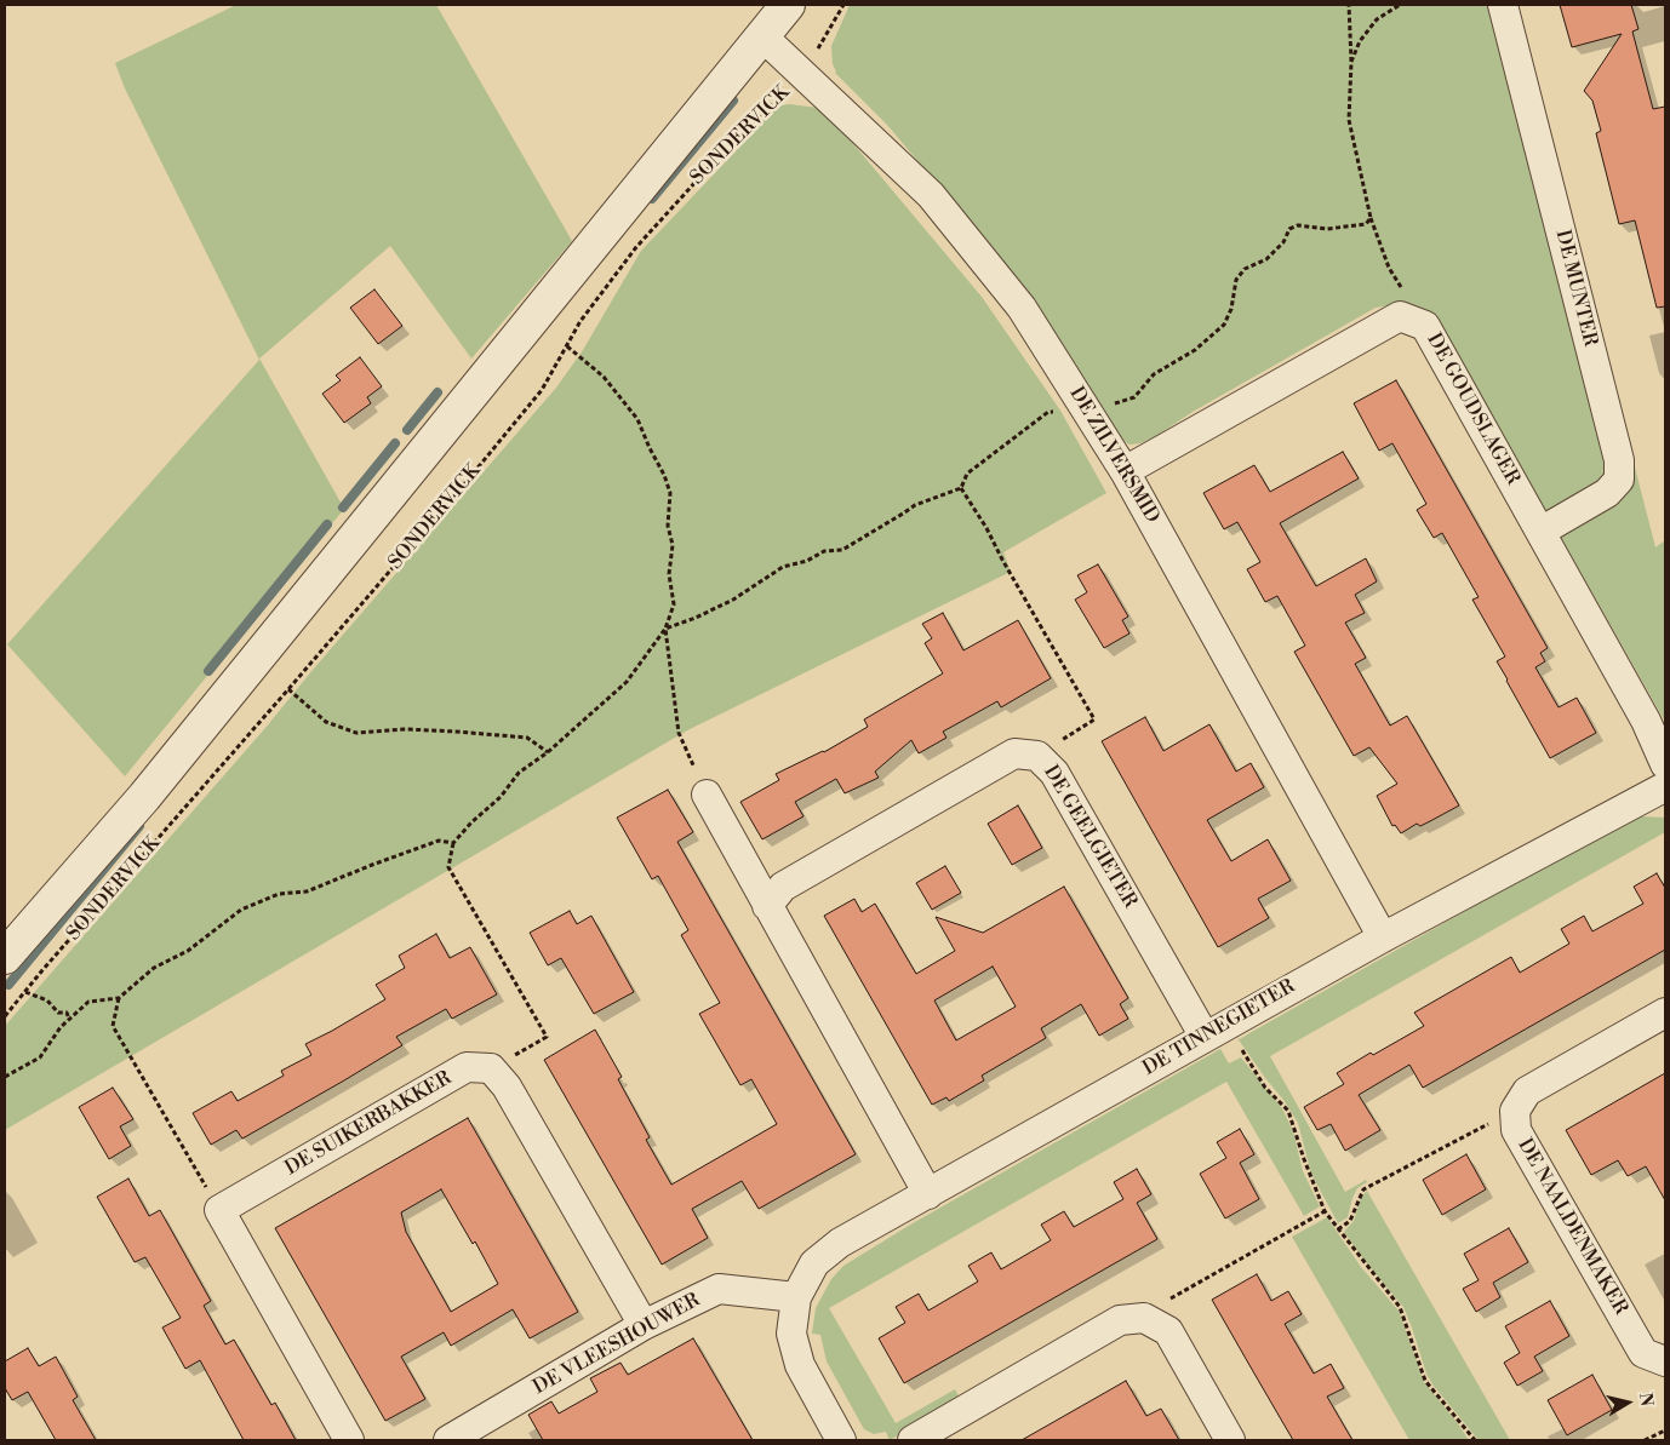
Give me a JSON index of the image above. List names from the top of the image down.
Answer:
{
  "streets": {
    "street": [
      "SONDERVICK",
      "DE MUNTER",
      "DE GOUDSLAGER",
      "DE ZILVERSMID",
      "DE GEELGIETER",
      "DE TINNEGIETER",
      "DE SUIKERBAKKER",
      "DE NAALDENMAKER",
      "DE VLEESHOUWER"
    ]
  },
  "crossings": [
    ["SONDERVICK", "DE ZILVERSMID"],
    ["DE MUNTER", "DE GOUDSLAGER"],
    ["DE GOUDSLAGER", "DE ZILVERSMID"],
    ["DE GOUDSLAGER", "DE TINNEGIETER"],
    ["DE ZILVERSMID", "DE TINNEGIETER"],
    ["DE GEELGIETER", "DE TINNEGIETER"],
    ["DE TINNEGIETER", "DE VLEESHOUWER"]
  ],
  "north": "right"
}
